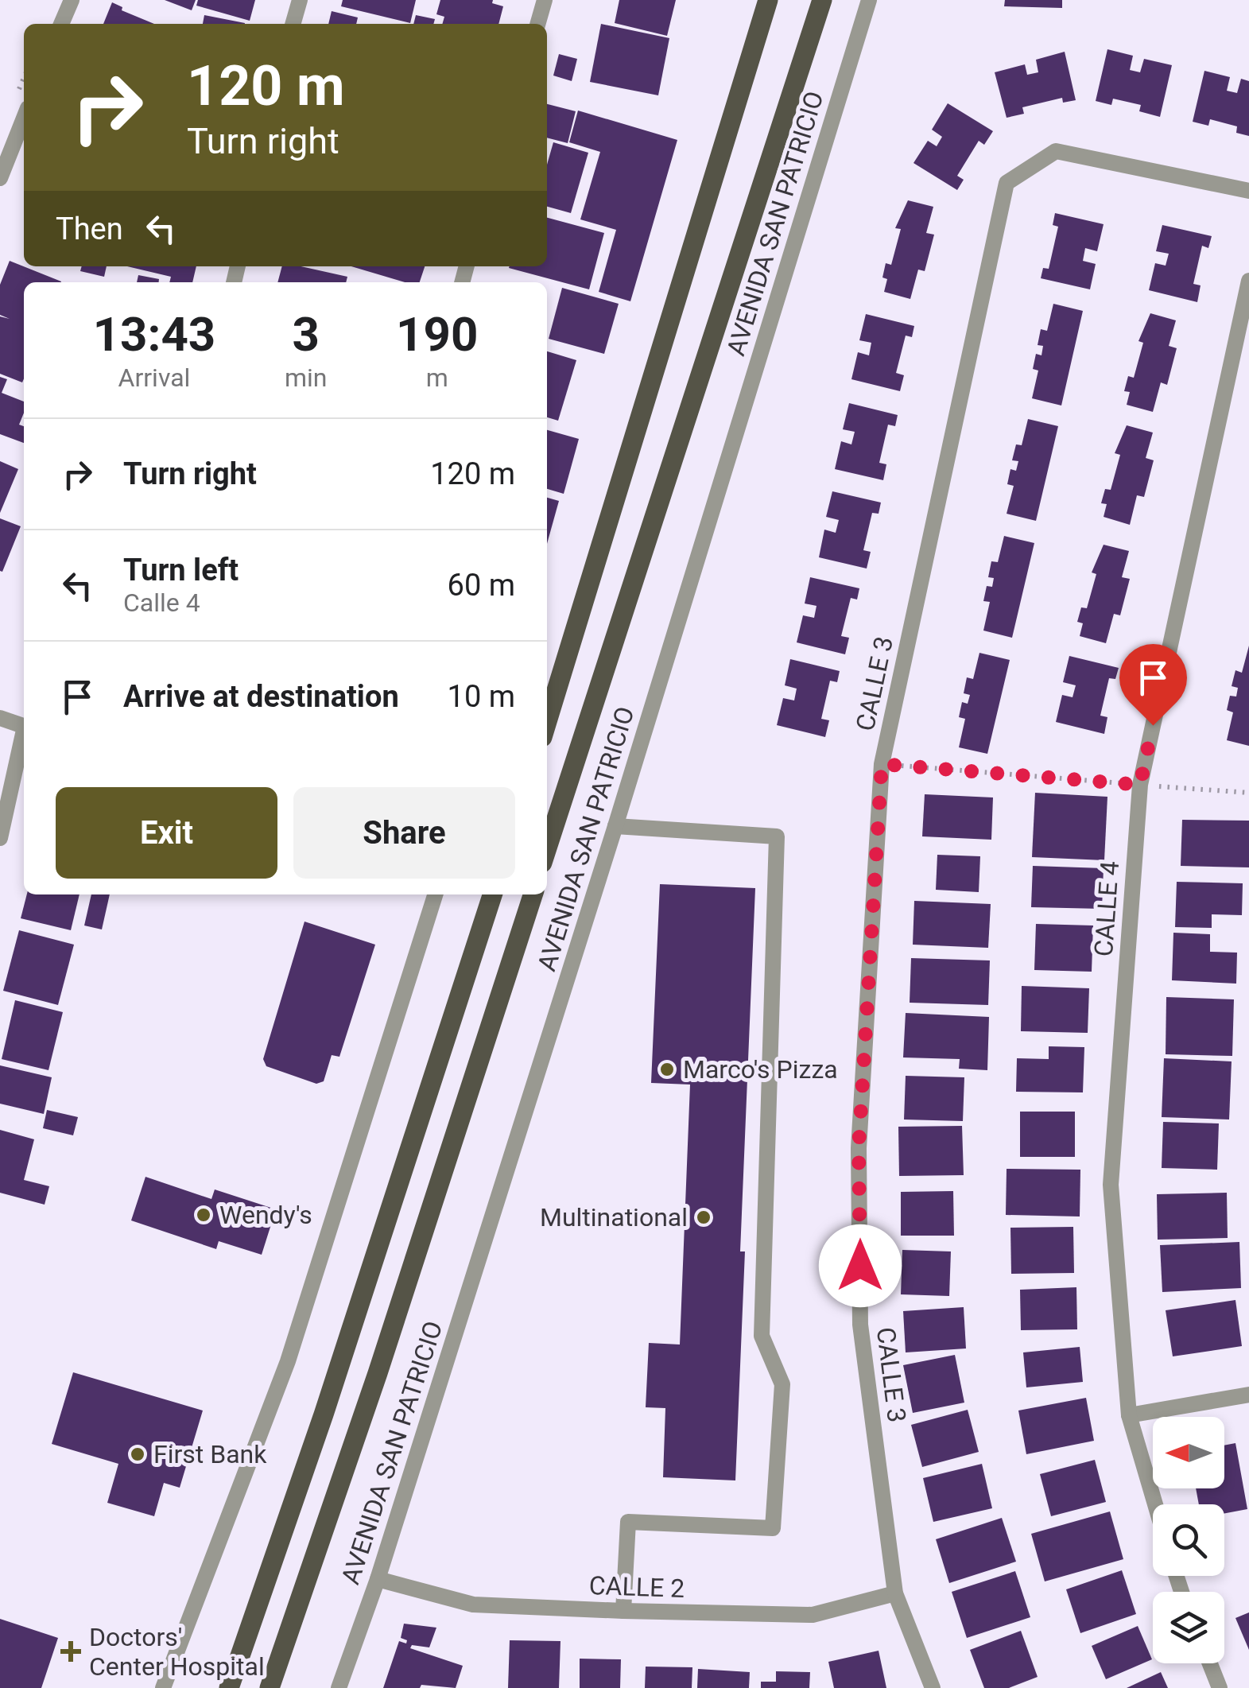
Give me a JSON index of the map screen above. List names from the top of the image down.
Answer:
{
  "streets": {
    "street": [
      "AVENIDA SAN PATRICIO",
      "CALLE 3",
      "CALLE 4",
      "CALLE 2"
    ]
  },
  "crossings": [
    ["AVENIDA SAN PATRICIO", "CALLE 2"],
    ["CALLE 3", "CALLE 2"]
  ],
  "places": {
    "other": [
      "Marco's Pizza",
      "Wendy's",
      "Multinational",
      "First Bank"
    ],
    "health": ["Doctors' Center Hospital"]
  },
  "north": "left",
  "page": {
    "turn": ["120 m", "Turn right"],
    "then": "Then",
    "eta": [
      "13:43",
      "Arrival",
      "3",
      "min",
      "190",
      "m"
    ],
    "list": [
      {
        "name": "Turn right",
        "value": "120 m"
      },
      {
        "name": "Turn left",
        "note": "Calle 4",
        "value": "60 m"
      },
      {
        "name": "Arrive at destination",
        "value": "10 m"
      }
    ],
    "buttons": ["Exit", "Share"]
  }
}
